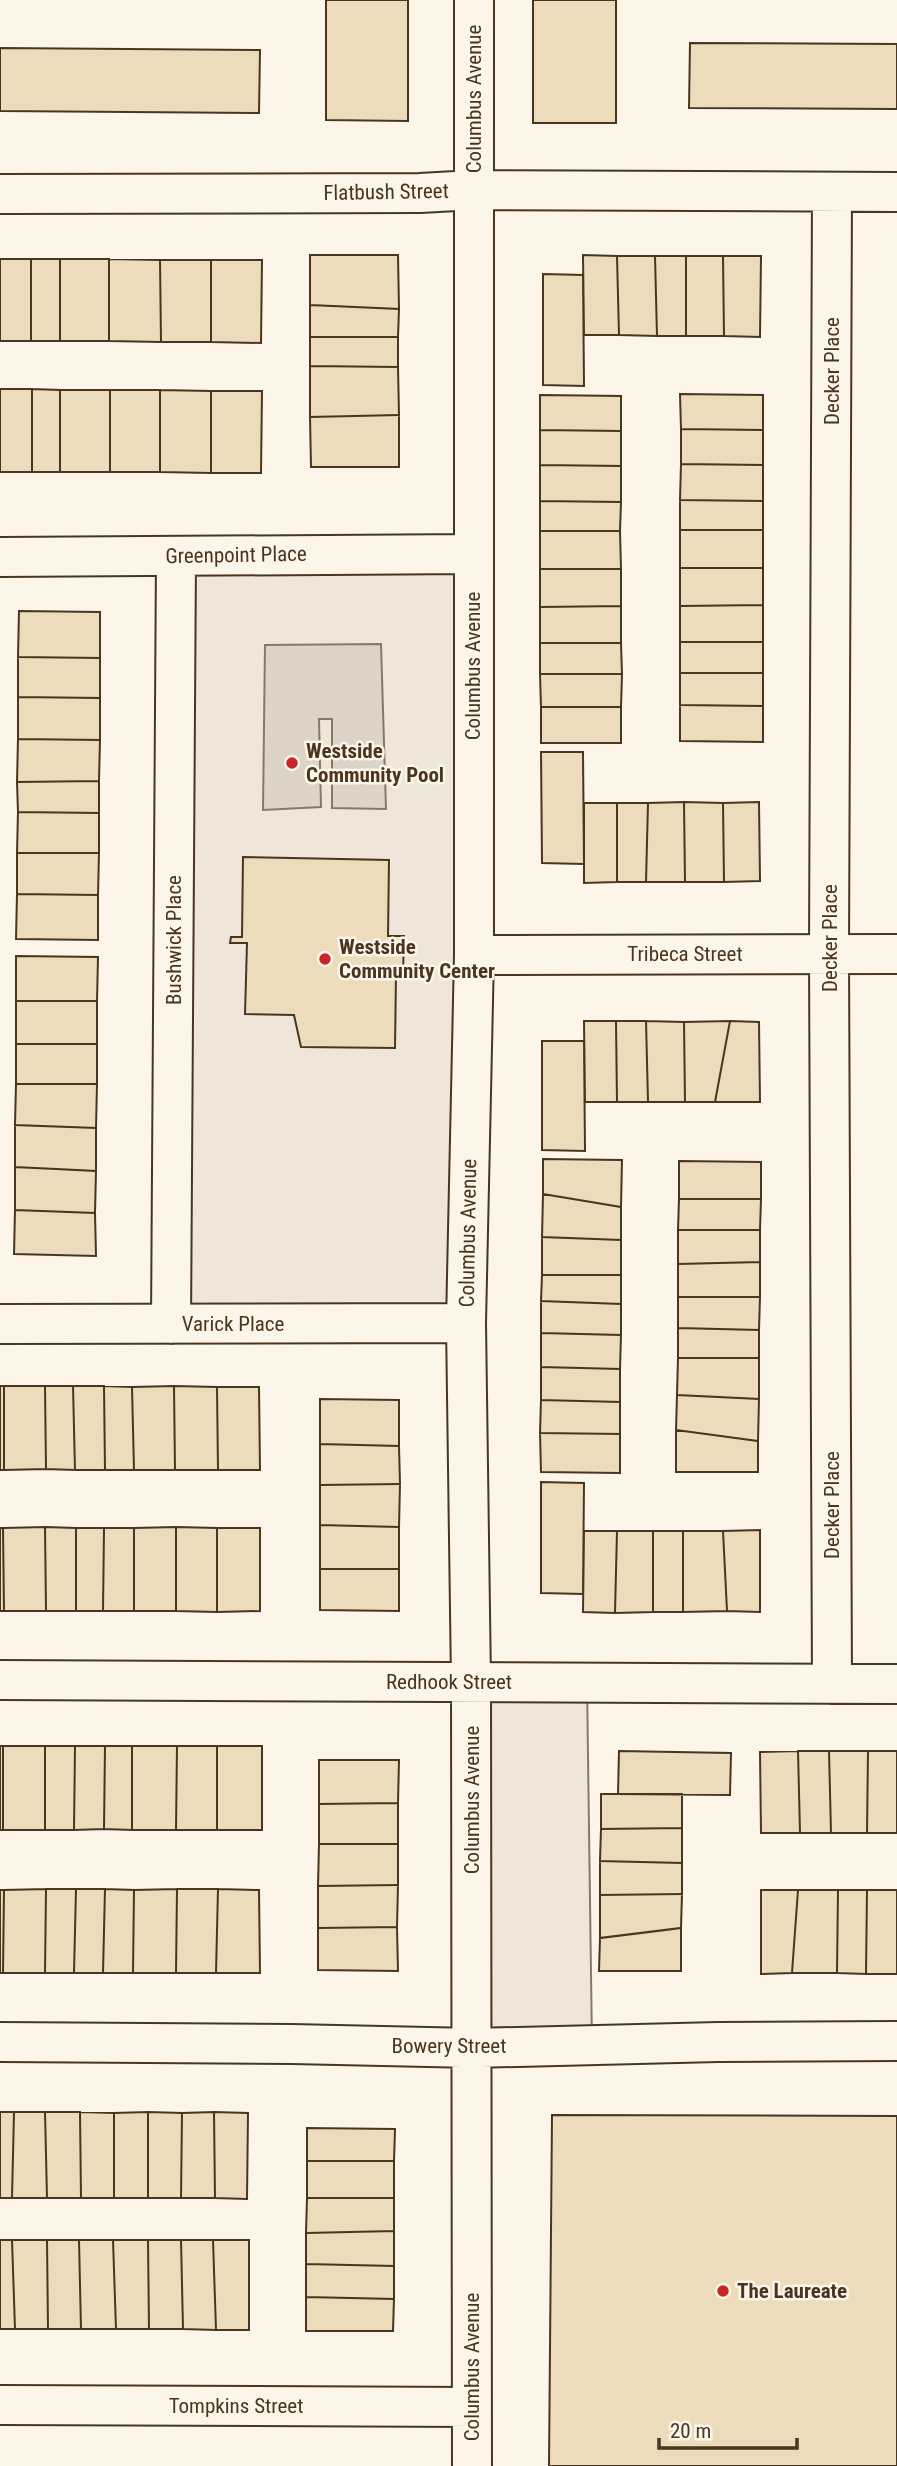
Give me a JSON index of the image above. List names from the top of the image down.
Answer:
{
  "streets": {
    "street": [
      "Columbus Avenue",
      "Flatbush Street",
      "Decker Place",
      "Greenpoint Place",
      "Bushwick Place",
      "Tribeca Street",
      "Varick Place",
      "Redhook Street",
      "Bowery Street",
      "Tompkins Street"
    ]
  },
  "crossings": [
    ["Columbus Avenue", "Flatbush Street"],
    ["Columbus Avenue", "Greenpoint Place"],
    ["Columbus Avenue", "Tribeca Street"],
    ["Columbus Avenue", "Varick Place"],
    ["Columbus Avenue", "Redhook Street"],
    ["Columbus Avenue", "Bowery Street"],
    ["Columbus Avenue", "Tompkins Street"],
    ["Flatbush Street", "Decker Place"],
    ["Decker Place", "Tribeca Street"],
    ["Decker Place", "Redhook Street"],
    ["Greenpoint Place", "Bushwick Place"],
    ["Bushwick Place", "Varick Place"]
  ],
  "places": ["Westside Community Pool", "Westside Community Center", "The Laureate"],
  "scale_bar": "20 m"
}
